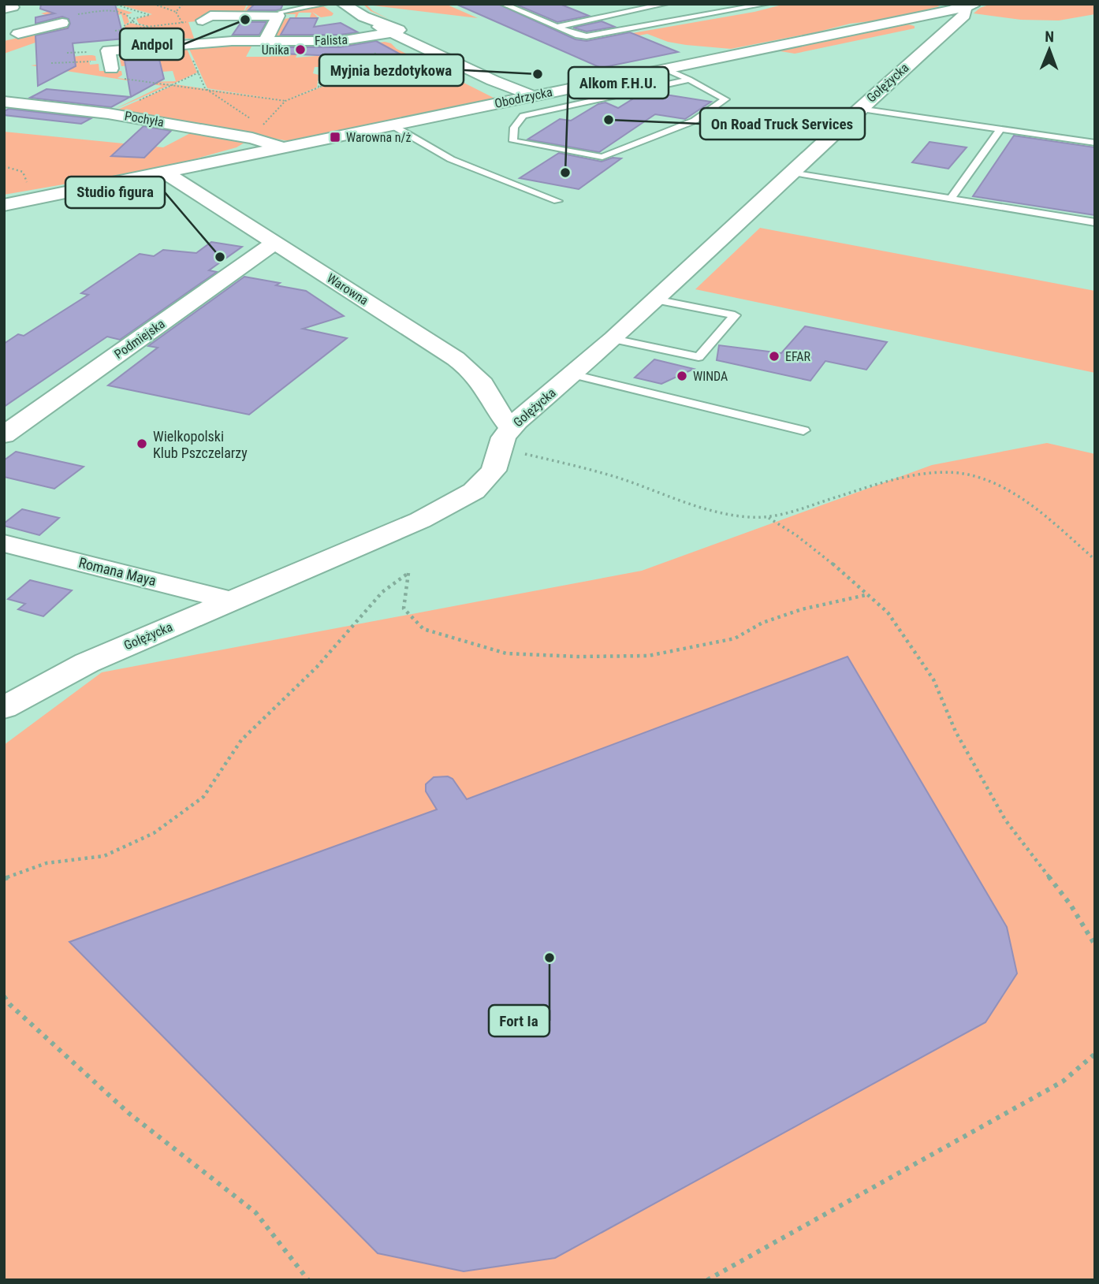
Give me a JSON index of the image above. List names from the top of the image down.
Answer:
{
  "streets": {
    "street": [
      "Falista",
      "Gołężycka",
      "Obodrzycka",
      "Pochyła",
      "Warowna",
      "Podmiejska",
      "Romana Maya"
    ]
  },
  "crossings": [
    ["Gołężycka", "Obodrzycka"],
    ["Gołężycka", "Warowna"],
    ["Gołężycka", "Romana Maya"],
    ["Obodrzycka", "Pochyła"],
    ["Obodrzycka", "Warowna"],
    ["Warowna", "Podmiejska"]
  ],
  "places": {
    "other": [
      "Andpol",
      "Unika",
      "Myjnia bezdotykowa",
      "On Road Truck Services",
      "Alkom F.H.U.",
      "Studio figura",
      "EFAR",
      "WINDA",
      "Wielkopolski Klub Pszczelarzy",
      "Fort Ia"
    ],
    "transit": ["Warowna n/ż"]
  },
  "north": "top"
}
